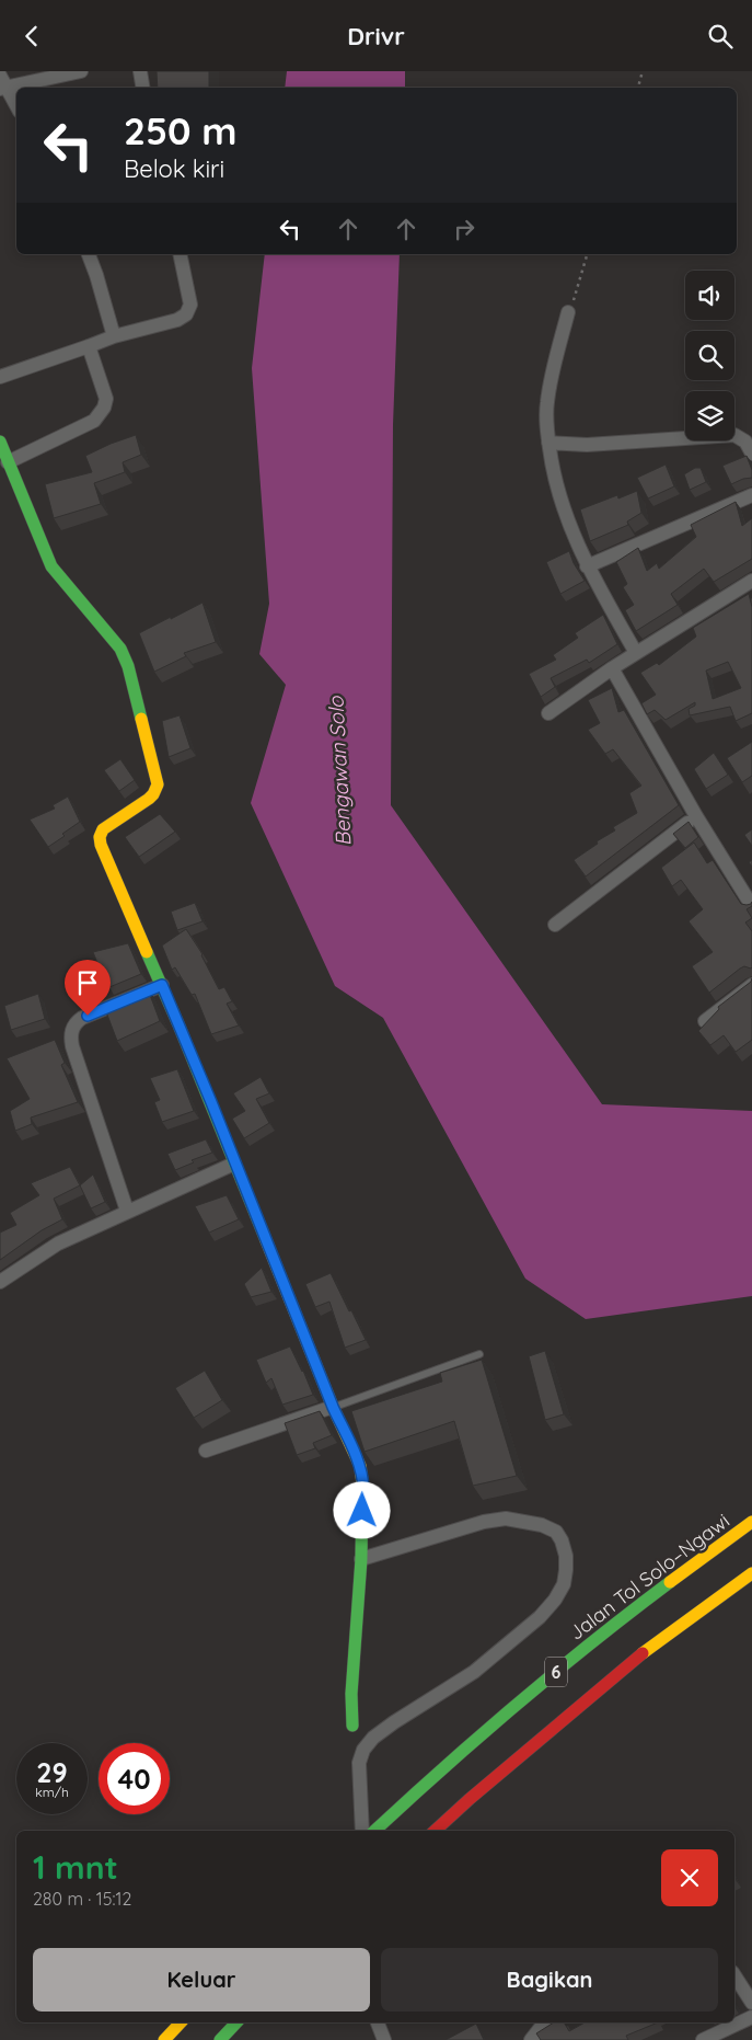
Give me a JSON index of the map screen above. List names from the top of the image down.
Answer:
{
  "streets": {
    "main road": ["Jalan Tol Solo–Ngawi", "6"]
  },
  "water": ["Bengawan Solo"],
  "page": {
    "header": "Drivr",
    "turn": ["250 m", "Belok kiri"],
    "speed": "29 km/h",
    "limit": "40",
    "heading": ["1 mnt", "280 m · 15:12"],
    "buttons": ["Keluar", "Bagikan"]
  }
}
